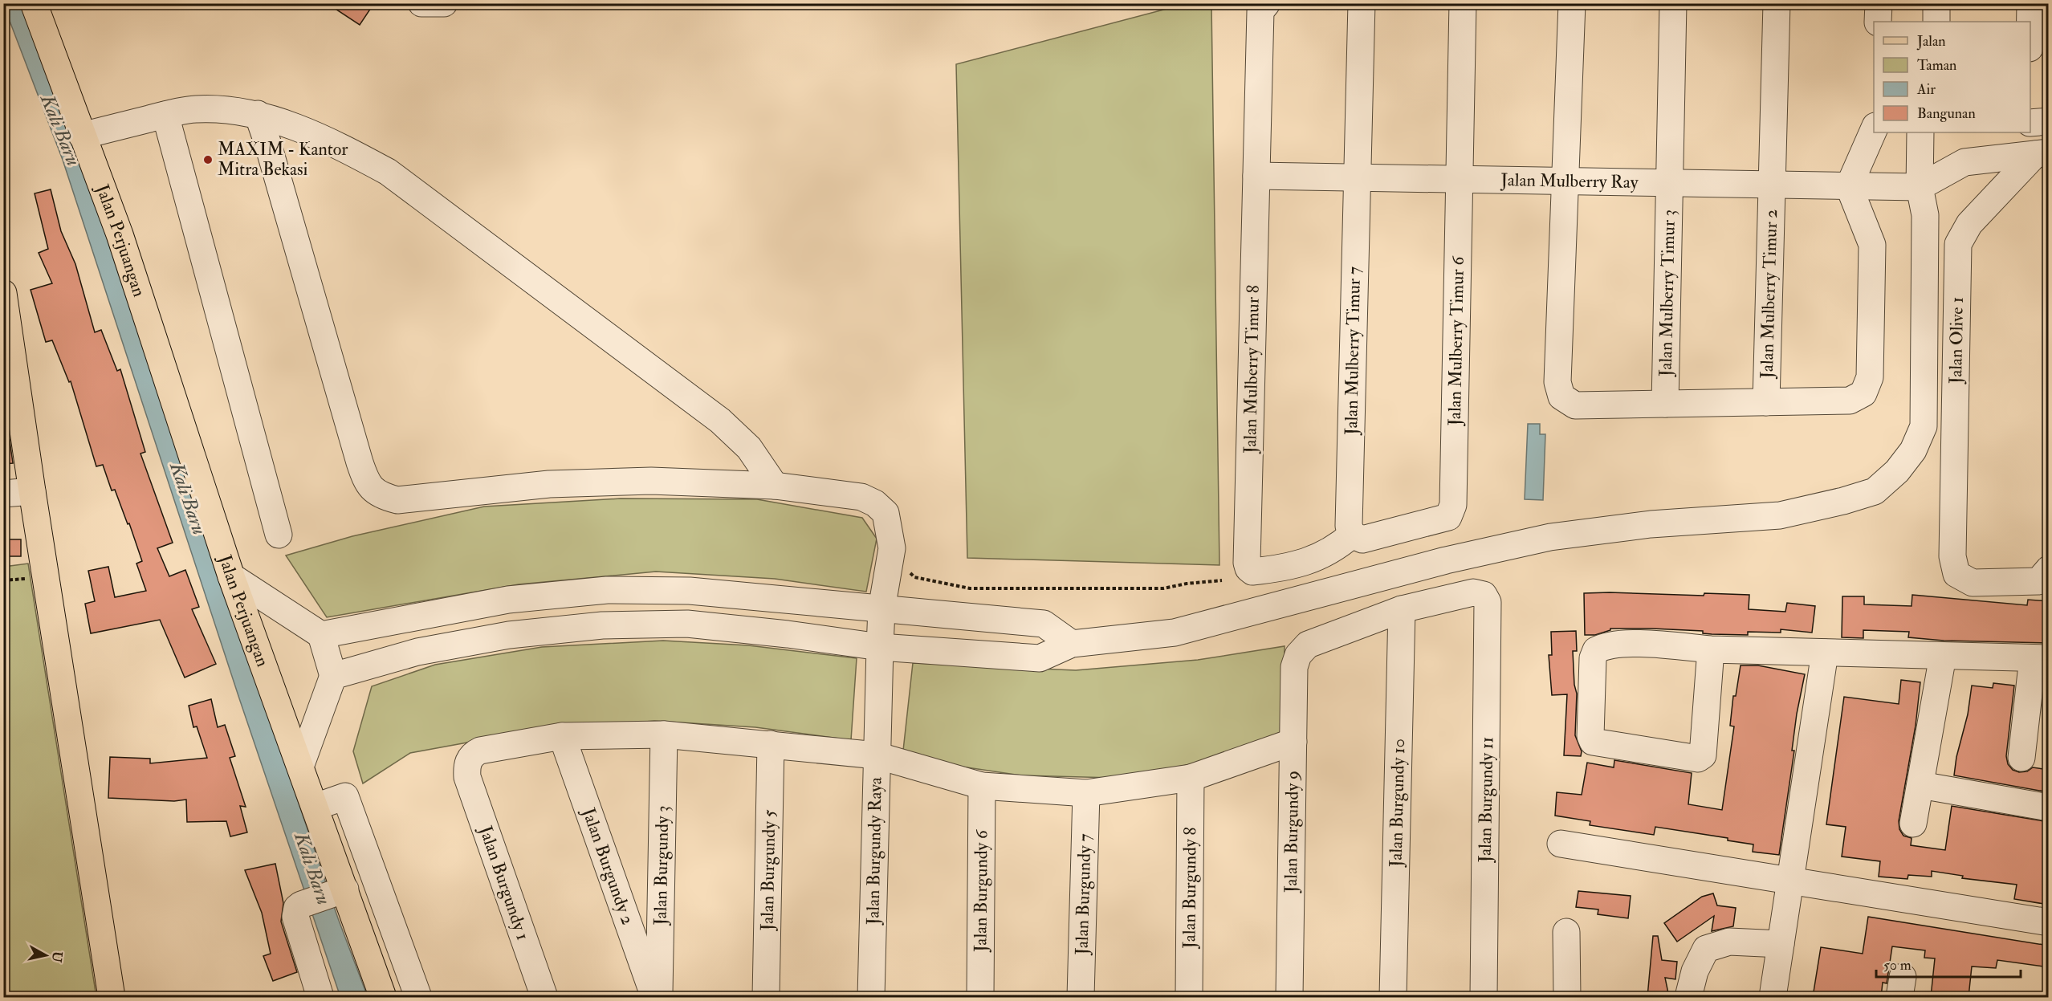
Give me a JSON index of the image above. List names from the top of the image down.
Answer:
{
  "streets": {
    "main road": ["Jalan Perjuangan"],
    "street": [
      "Jalan Mulberry Ray",
      "Jalan Mulberry Timur 3",
      "Jalan Mulberry Timur 2",
      "Jalan Olive 1",
      "Jalan Mulberry Timur 6",
      "Jalan Mulberry Timur 7",
      "Jalan Mulberry Timur 8",
      "Jalan Burgundy 11",
      "Jalan Burgundy 10",
      "Jalan Burgundy 9",
      "Jalan Burgundy Raya",
      "Jalan Burgundy 3",
      "Jalan Burgundy 2",
      "Jalan Burgundy 5",
      "Jalan Burgundy 1",
      "Jalan Burgundy 8",
      "Jalan Burgundy 6",
      "Jalan Burgundy 7"
    ]
  },
  "crossings": [
    ["Jalan Mulberry Ray", "Jalan Mulberry Timur 3"],
    ["Jalan Mulberry Ray", "Jalan Mulberry Timur 2"],
    ["Jalan Mulberry Ray", "Jalan Mulberry Timur 6"],
    ["Jalan Mulberry Ray", "Jalan Mulberry Timur 7"],
    ["Jalan Mulberry Ray", "Jalan Mulberry Timur 8"],
    ["Jalan Mulberry Timur 6", "Jalan Mulberry Timur 7"],
    ["Jalan Mulberry Timur 6", "Jalan Mulberry Timur 8"],
    ["Jalan Mulberry Timur 7", "Jalan Mulberry Timur 8"],
    ["Jalan Burgundy 11", "Jalan Burgundy 10"],
    ["Jalan Burgundy 11", "Jalan Burgundy 9"],
    ["Jalan Burgundy 10", "Jalan Burgundy 9"],
    ["Jalan Burgundy 2", "Jalan Burgundy 1"]
  ],
  "water": ["Kali Baru"],
  "places": ["MAXIM - Kantor Mitra Bekasi"],
  "legend": [
    "Jalan",
    "Taman",
    "Air",
    "Bangunan"
  ],
  "scale_bar": "50 m",
  "north": "right"
}
